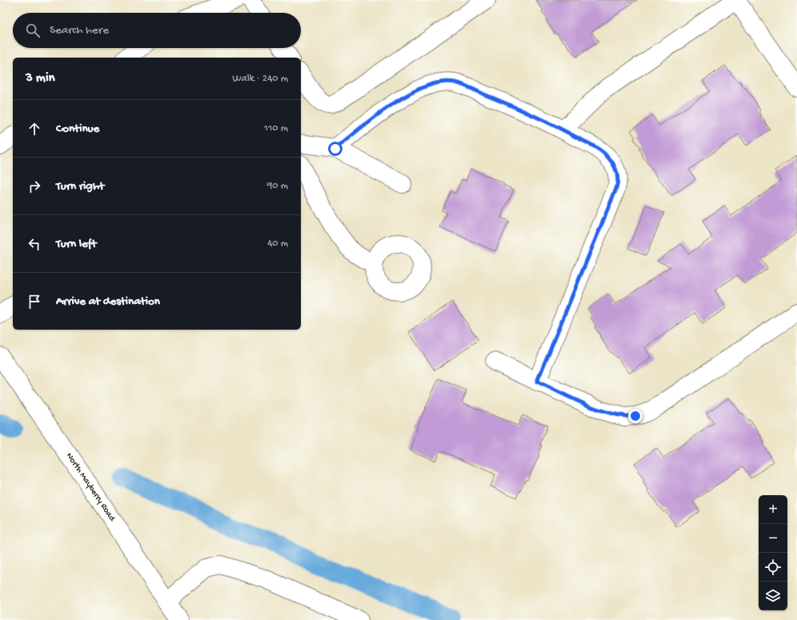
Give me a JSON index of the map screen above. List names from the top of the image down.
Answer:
{
  "streets": {
    "street": ["North Mayberry Road"]
  },
  "page": {
    "search": "Search here",
    "heading": ["3 min", "Walk · 240 m"],
    "list": [
      ["Continue", "110 m"],
      ["Turn right", "90 m"],
      ["Turn left", "40 m"],
      "Arrive at destination"
    ],
    "map_buttons": ["+", "−"]
  }
}
